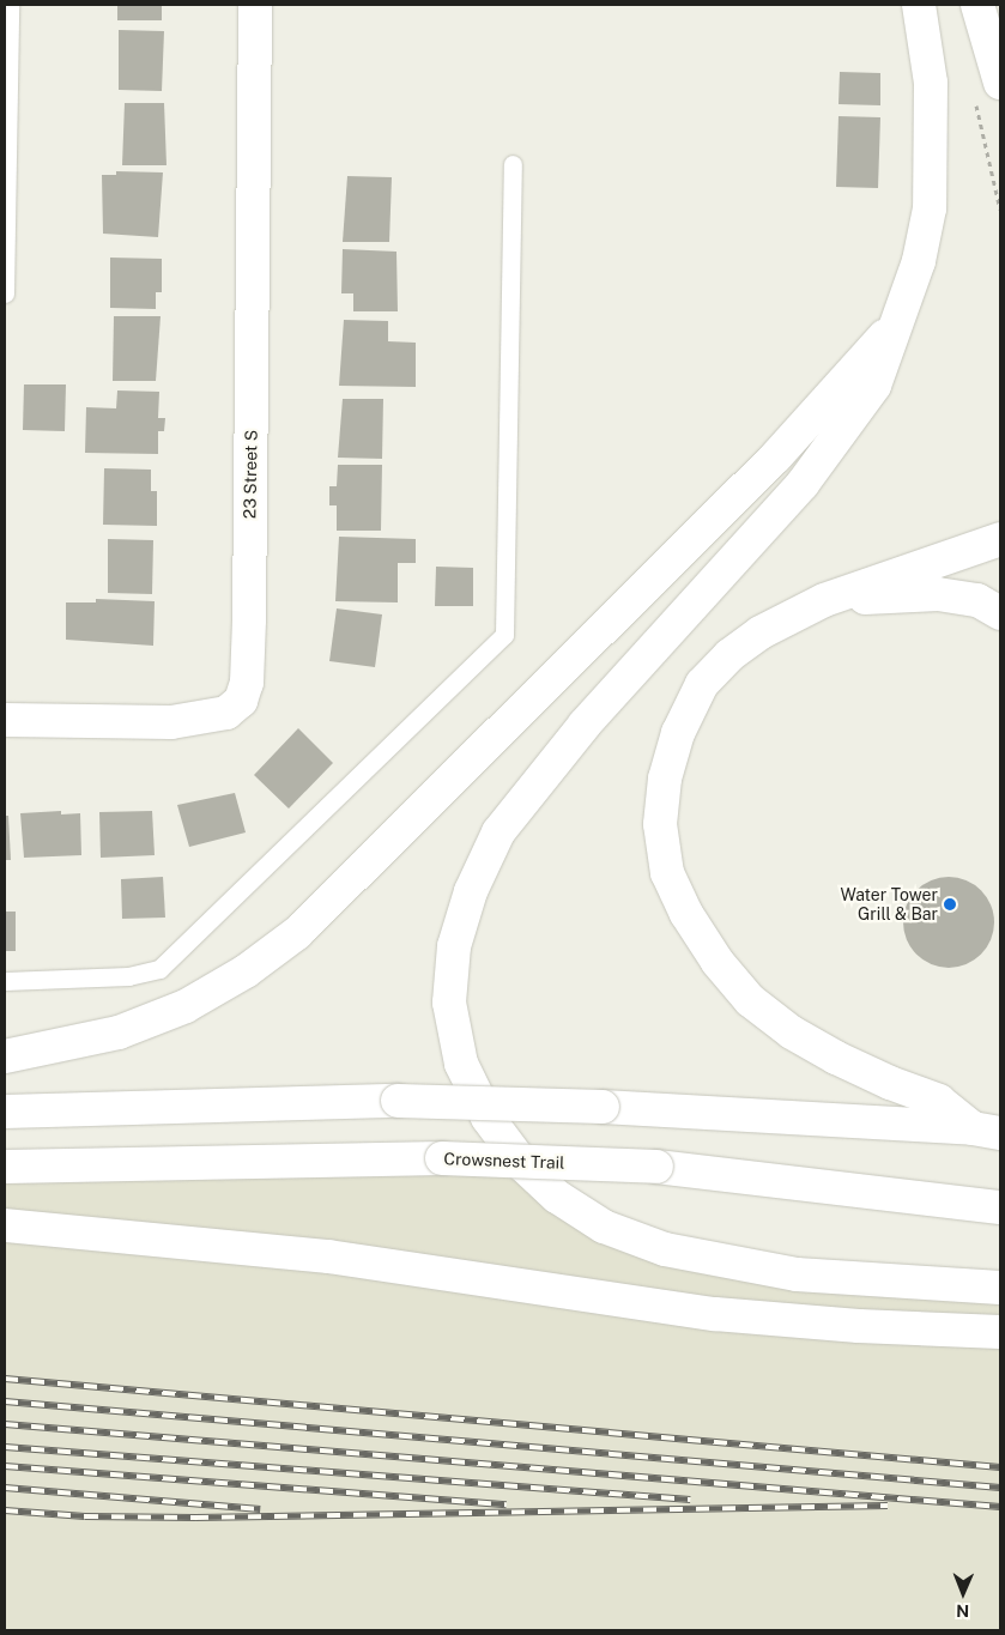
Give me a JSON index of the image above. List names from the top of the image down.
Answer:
{
  "streets": {
    "main road": ["23 Street S", "Crowsnest Trail"]
  },
  "places": ["Water Tower Grill & Bar"],
  "north": "bottom"
}
